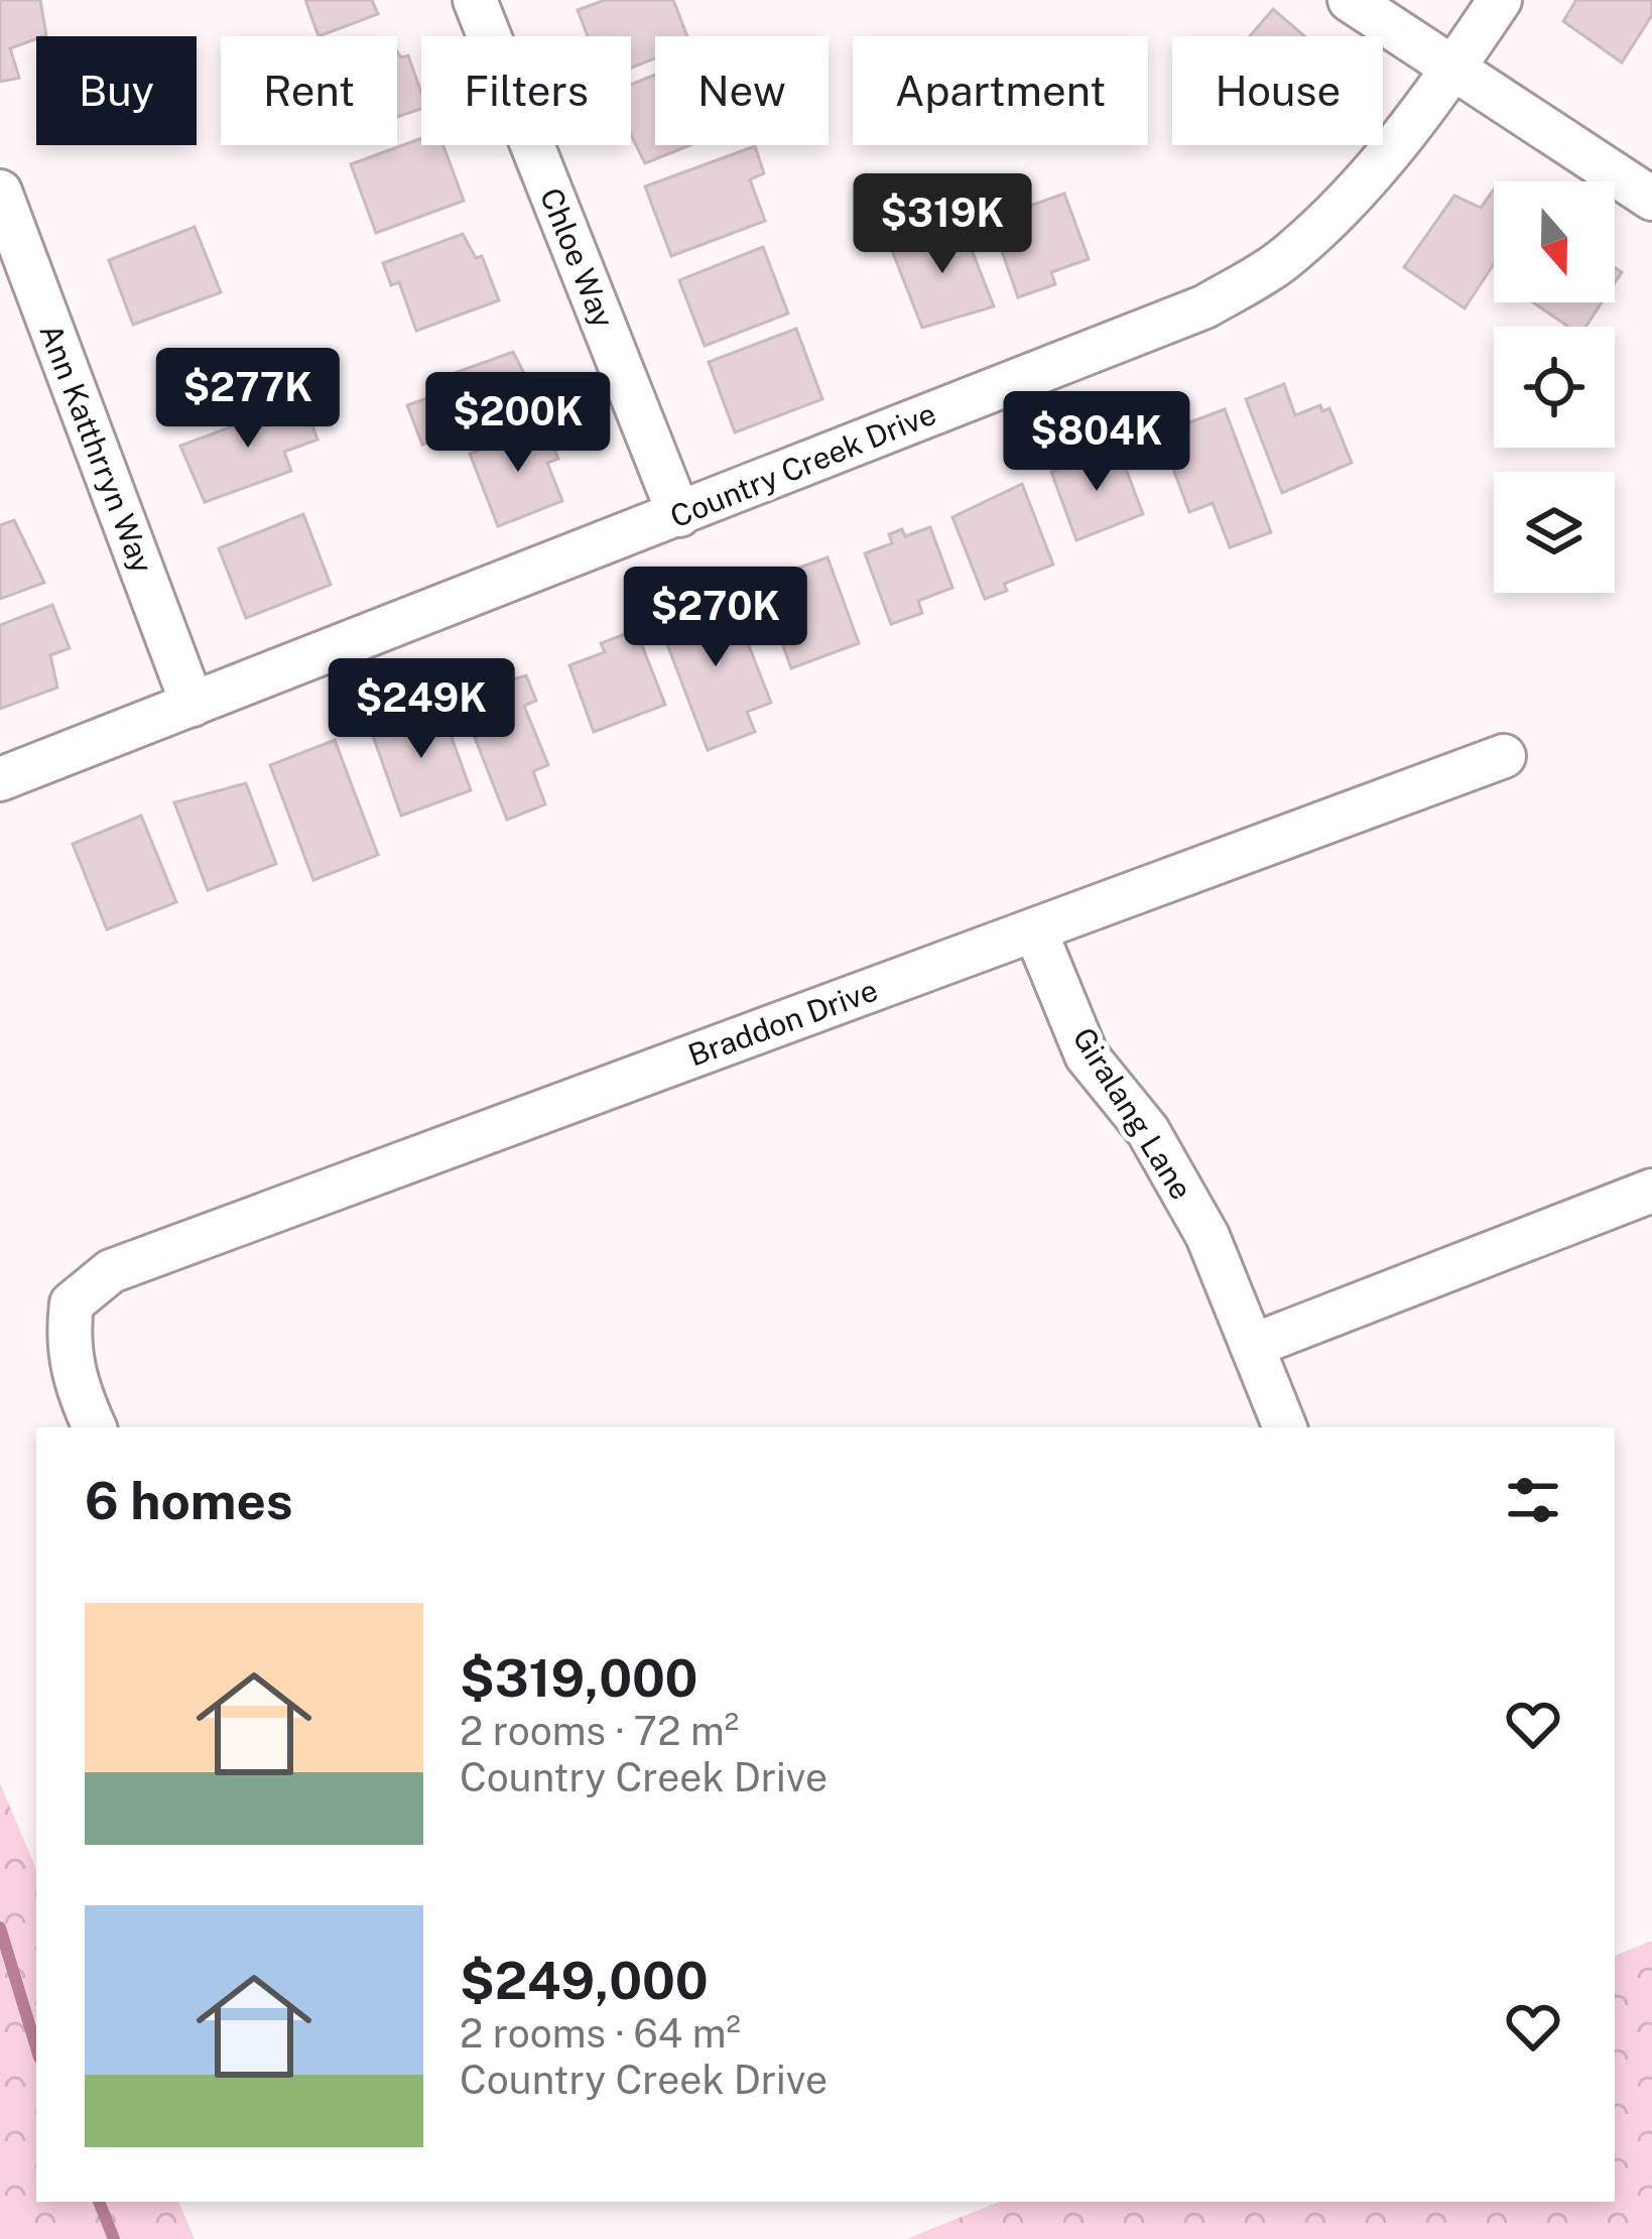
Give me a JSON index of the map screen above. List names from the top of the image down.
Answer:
{
  "streets": {
    "street": [
      "Chloe Way",
      "Ann Katthrryn Way",
      "Country Creek Drive",
      "Braddon Drive",
      "Giralang Lane"
    ]
  },
  "crossings": [
    ["Chloe Way", "Country Creek Drive"],
    ["Ann Katthrryn Way", "Country Creek Drive"],
    ["Braddon Drive", "Giralang Lane"]
  ],
  "north": "bottom",
  "page": {
    "chip": [
      "Buy",
      "Rent",
      "Filters",
      "New",
      "Apartment",
      "House"
    ],
    "price": [
      "$319K",
      "$277K",
      "$200K",
      "$804K",
      "$270K",
      "$249K"
    ],
    "heading": "6 homes",
    "list": [
      {
        "name": "$319,000",
        "note": "2 rooms · 72 m² · Country Creek Drive"
      },
      {
        "name": "$249,000",
        "note": "2 rooms · 64 m² · Country Creek Drive"
      }
    ]
  }
}
